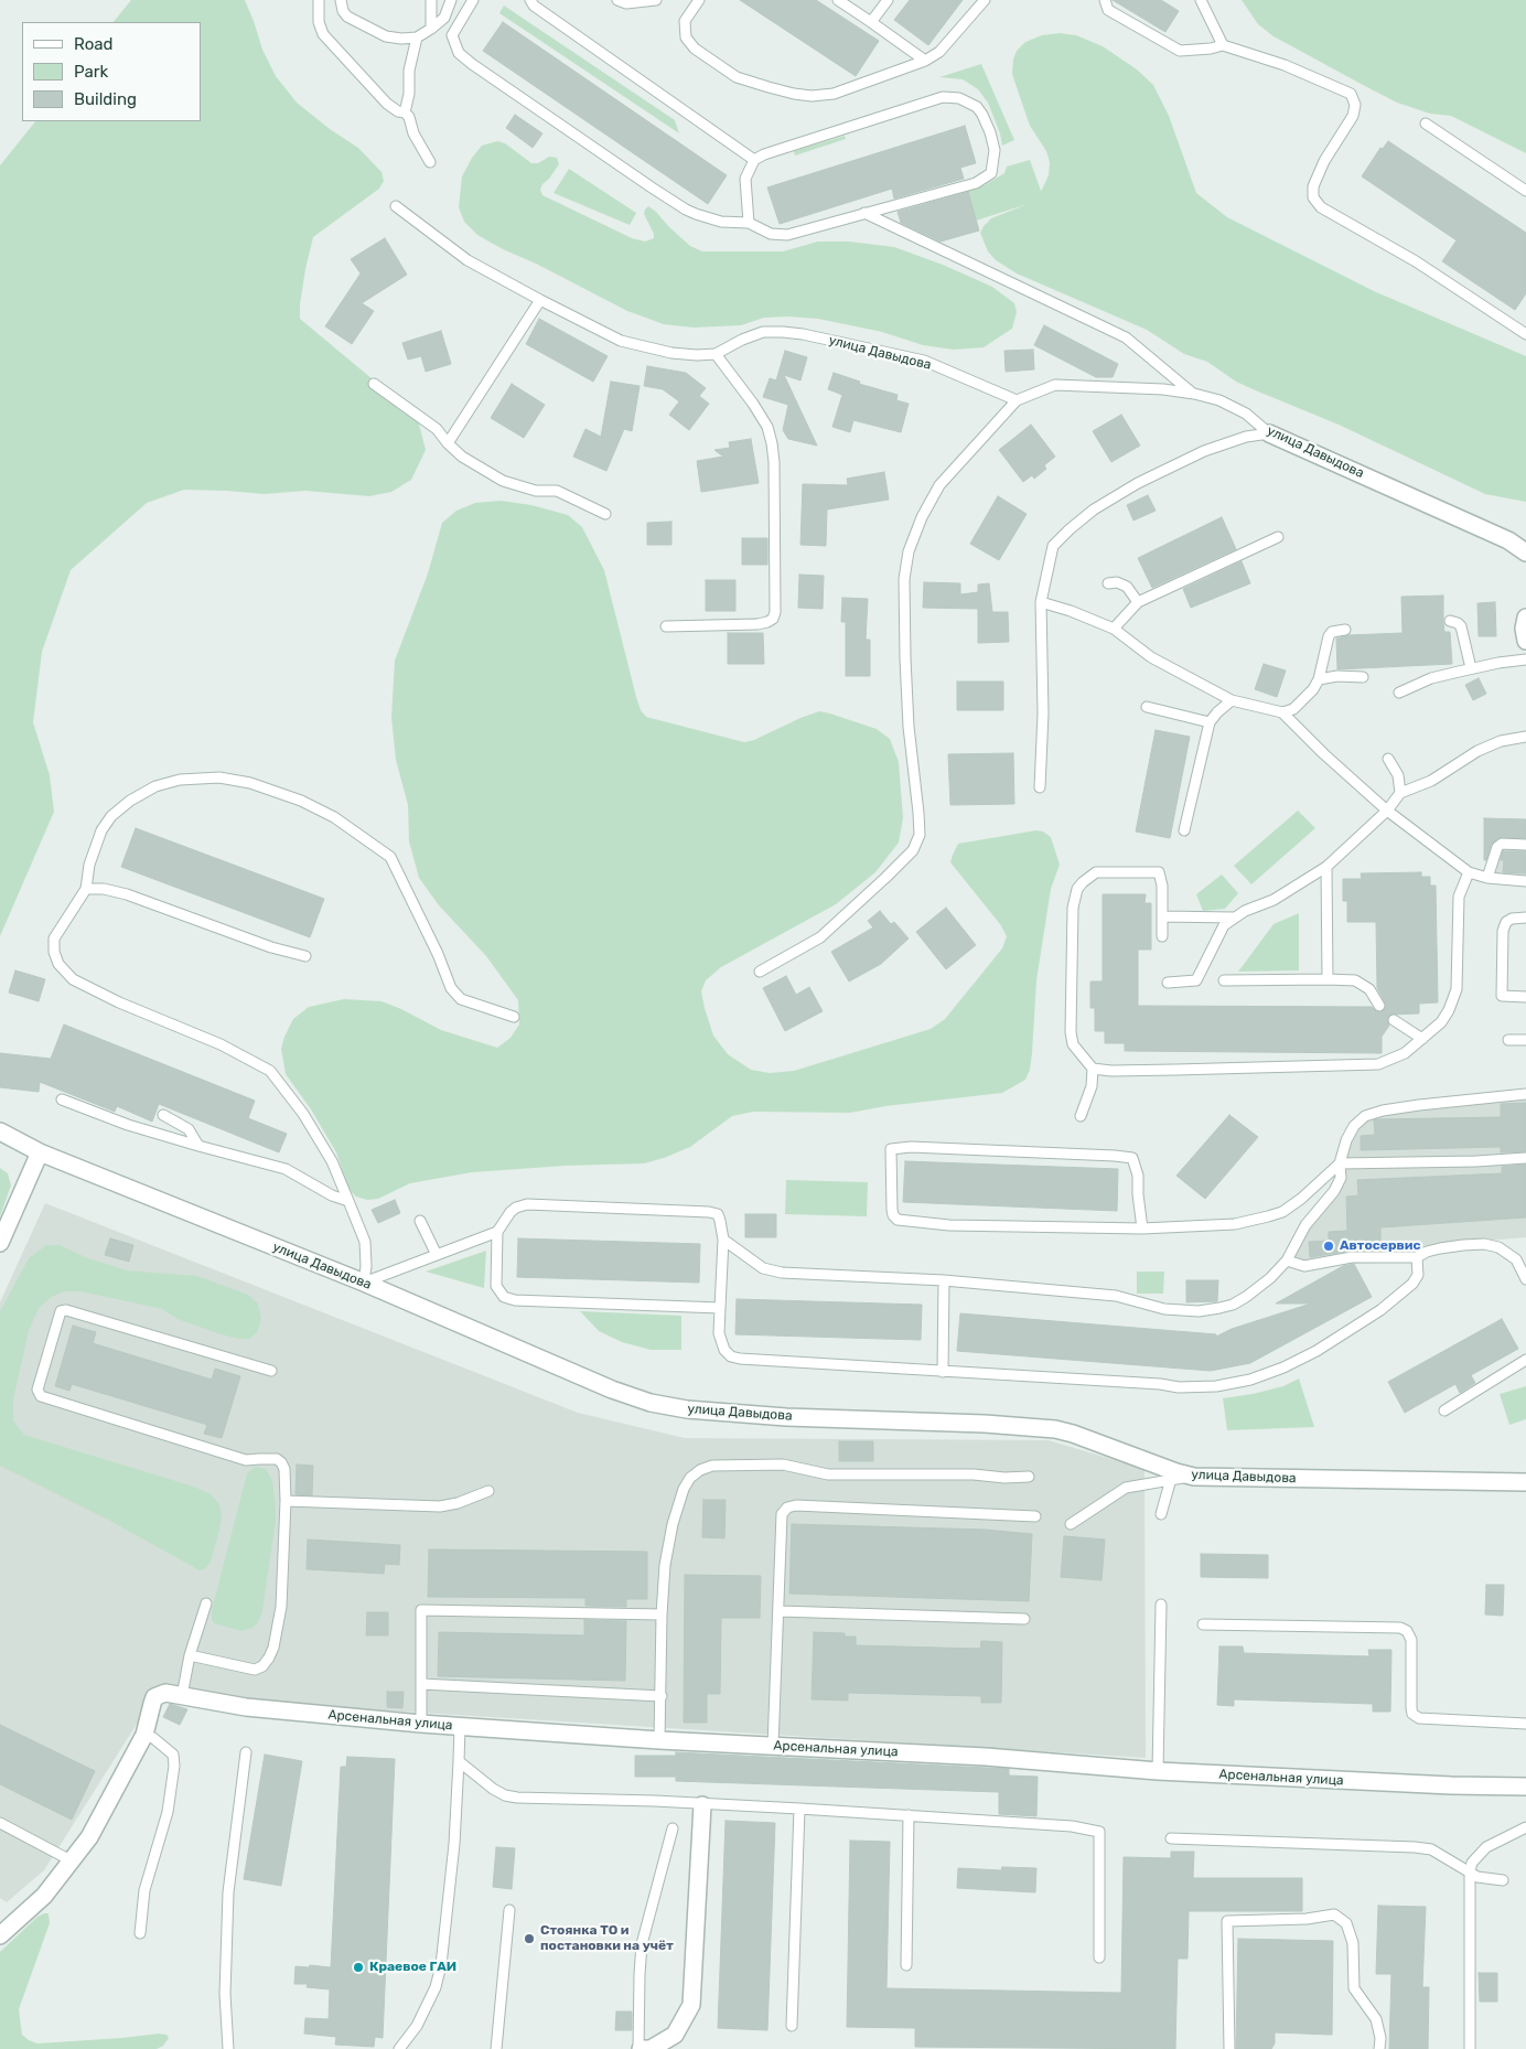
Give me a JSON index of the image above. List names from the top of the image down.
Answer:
{
  "streets": {
    "street": ["улица Давыдова", "Арсенальная улица"]
  },
  "places": ["Автосервис", "Стоянка ТО и постановки на учёт", "Краевое ГАИ"],
  "legend": ["Road", "Park", "Building"]
}
